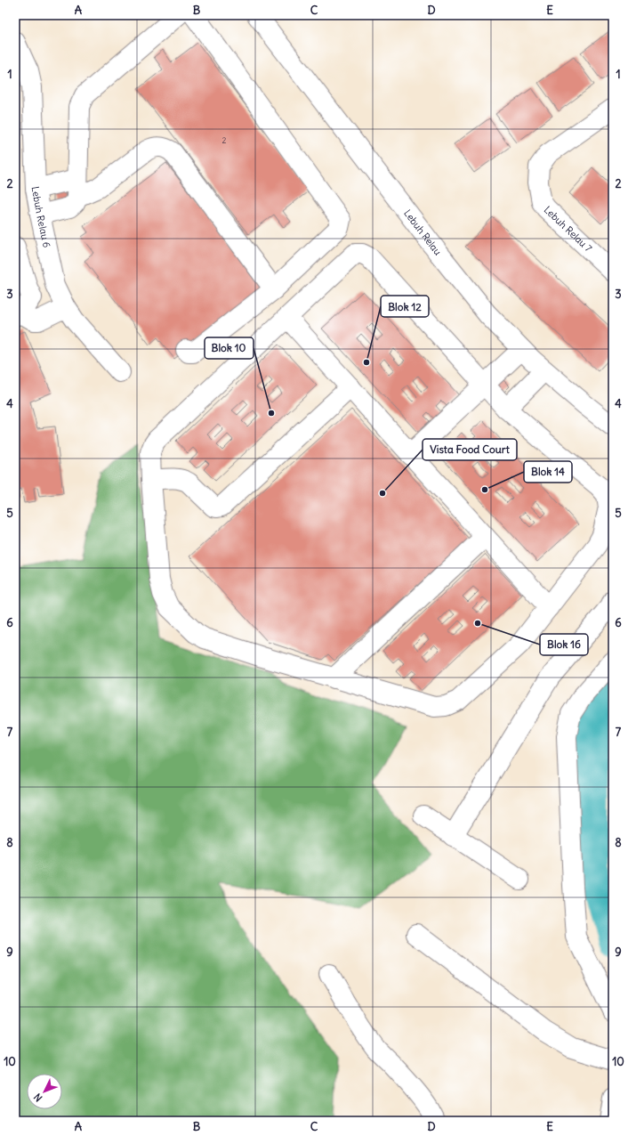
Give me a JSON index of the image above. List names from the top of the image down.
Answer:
{
  "streets": {
    "street": ["Lebuh Relau 6", "Lebuh Relau 7", "Lebuh Relau"]
  },
  "places": [
    "Blok 12",
    "Blok 10",
    "Blok 14",
    "Vista Food Court",
    "Blok 16"
  ],
  "house_numbers": ["2"],
  "north": "bottom left",
  "grid": {
    "columns": [
      "A",
      "B",
      "C",
      "D",
      "E"
    ],
    "rows": [
      "1",
      "2",
      "3",
      "4",
      "5",
      "6",
      "7",
      "8",
      "9",
      "10"
    ]
  }
}
